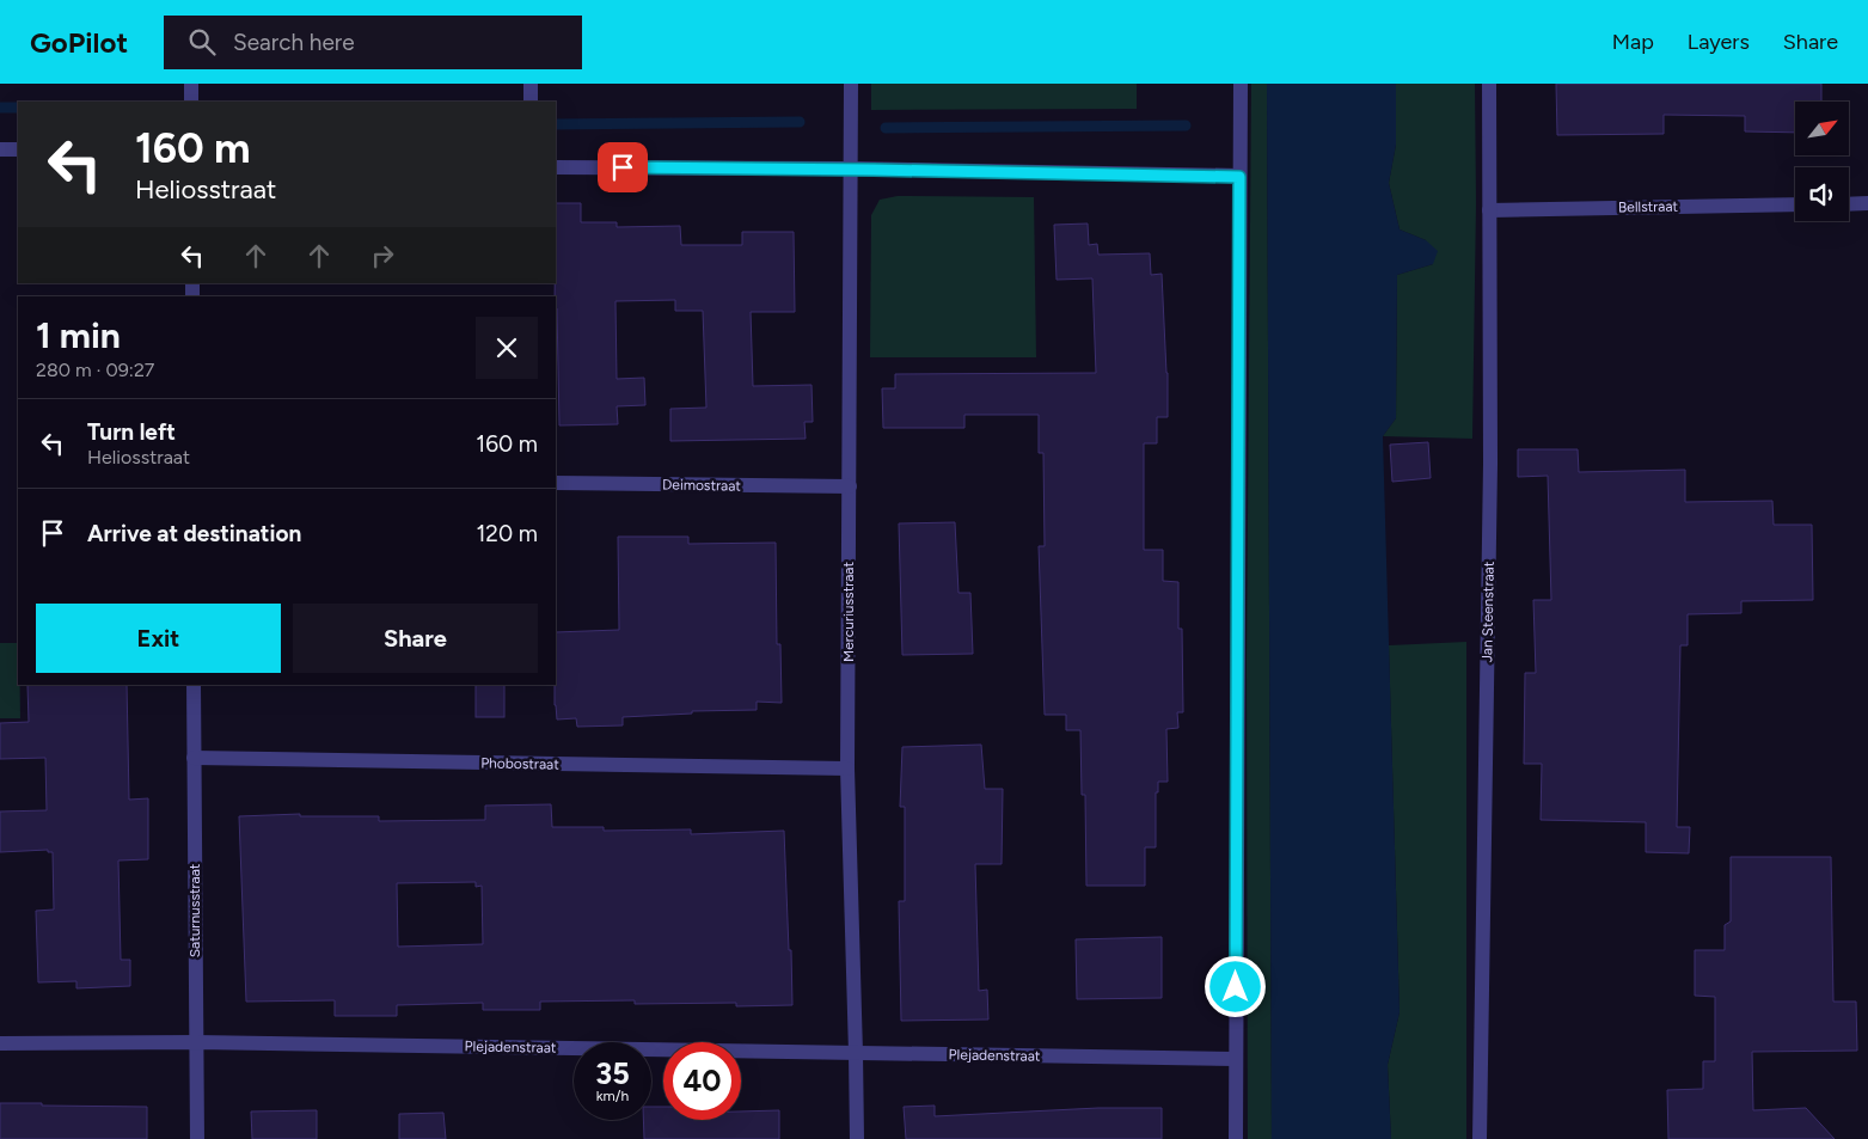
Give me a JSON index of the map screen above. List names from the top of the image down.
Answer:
{
  "streets": {
    "street": [
      "Bellstraat",
      "Deimostraat",
      "Mercuriusstraat",
      "Jan Steenstraat",
      "Phobostraat",
      "Saturnusstraat",
      "Plejadenstraat"
    ]
  },
  "crossings": [
    ["Bellstraat", "Jan Steenstraat"],
    ["Deimostraat", "Mercuriusstraat"],
    ["Mercuriusstraat", "Phobostraat"],
    ["Mercuriusstraat", "Plejadenstraat"],
    ["Phobostraat", "Saturnusstraat"],
    ["Saturnusstraat", "Plejadenstraat"]
  ],
  "north": "top right",
  "page": {
    "header": "GoPilot",
    "search": "Search here",
    "nav": ["Map", "Layers", "Share"],
    "turn": ["160 m", "Heliosstraat"],
    "heading": ["1 min", "280 m · 09:27"],
    "list": [
      {
        "name": "Turn left",
        "note": "Heliosstraat",
        "value": "160 m"
      },
      {
        "name": "Arrive at destination",
        "value": "120 m"
      }
    ],
    "buttons": ["Exit", "Share"],
    "speed": "35 km/h",
    "limit": "40"
  }
}
